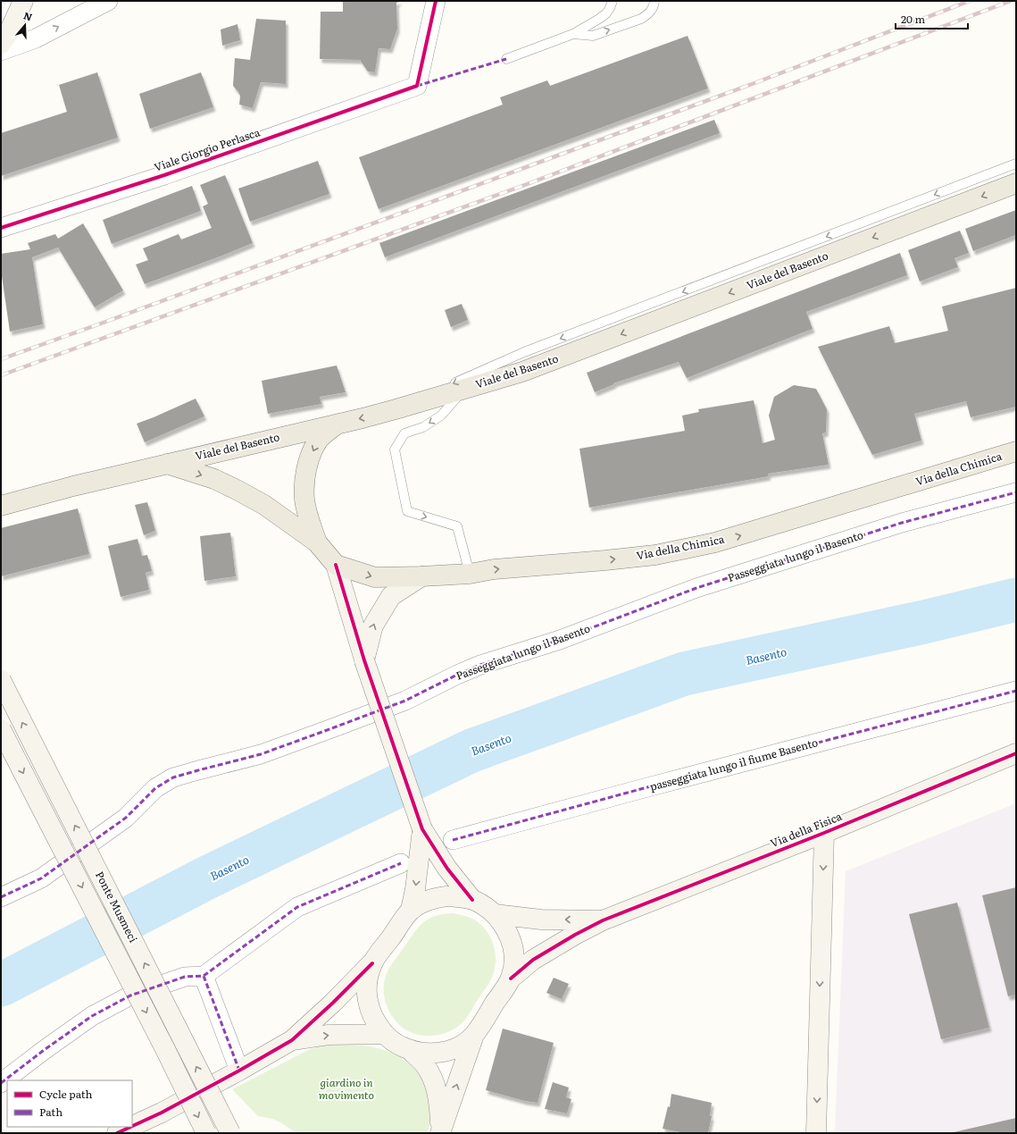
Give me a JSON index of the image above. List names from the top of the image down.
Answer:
{
  "streets": {
    "main road": ["Viale del Basento", "Via della Chimica"],
    "street": [
      "Viale Giorgio Perlasca",
      "Passeggiata lungo il Basento",
      "passeggiata lungo il fiume Basento",
      "Via della Fisica",
      "Ponte Musmeci"
    ]
  },
  "one_way": ["Viale del Basento", "Via della Chimica"],
  "water": ["Basento"],
  "parks": ["giardino in movimento"],
  "legend": ["Cycle path", "Path"],
  "scale_bar": "20 m",
  "north": "top"
}
